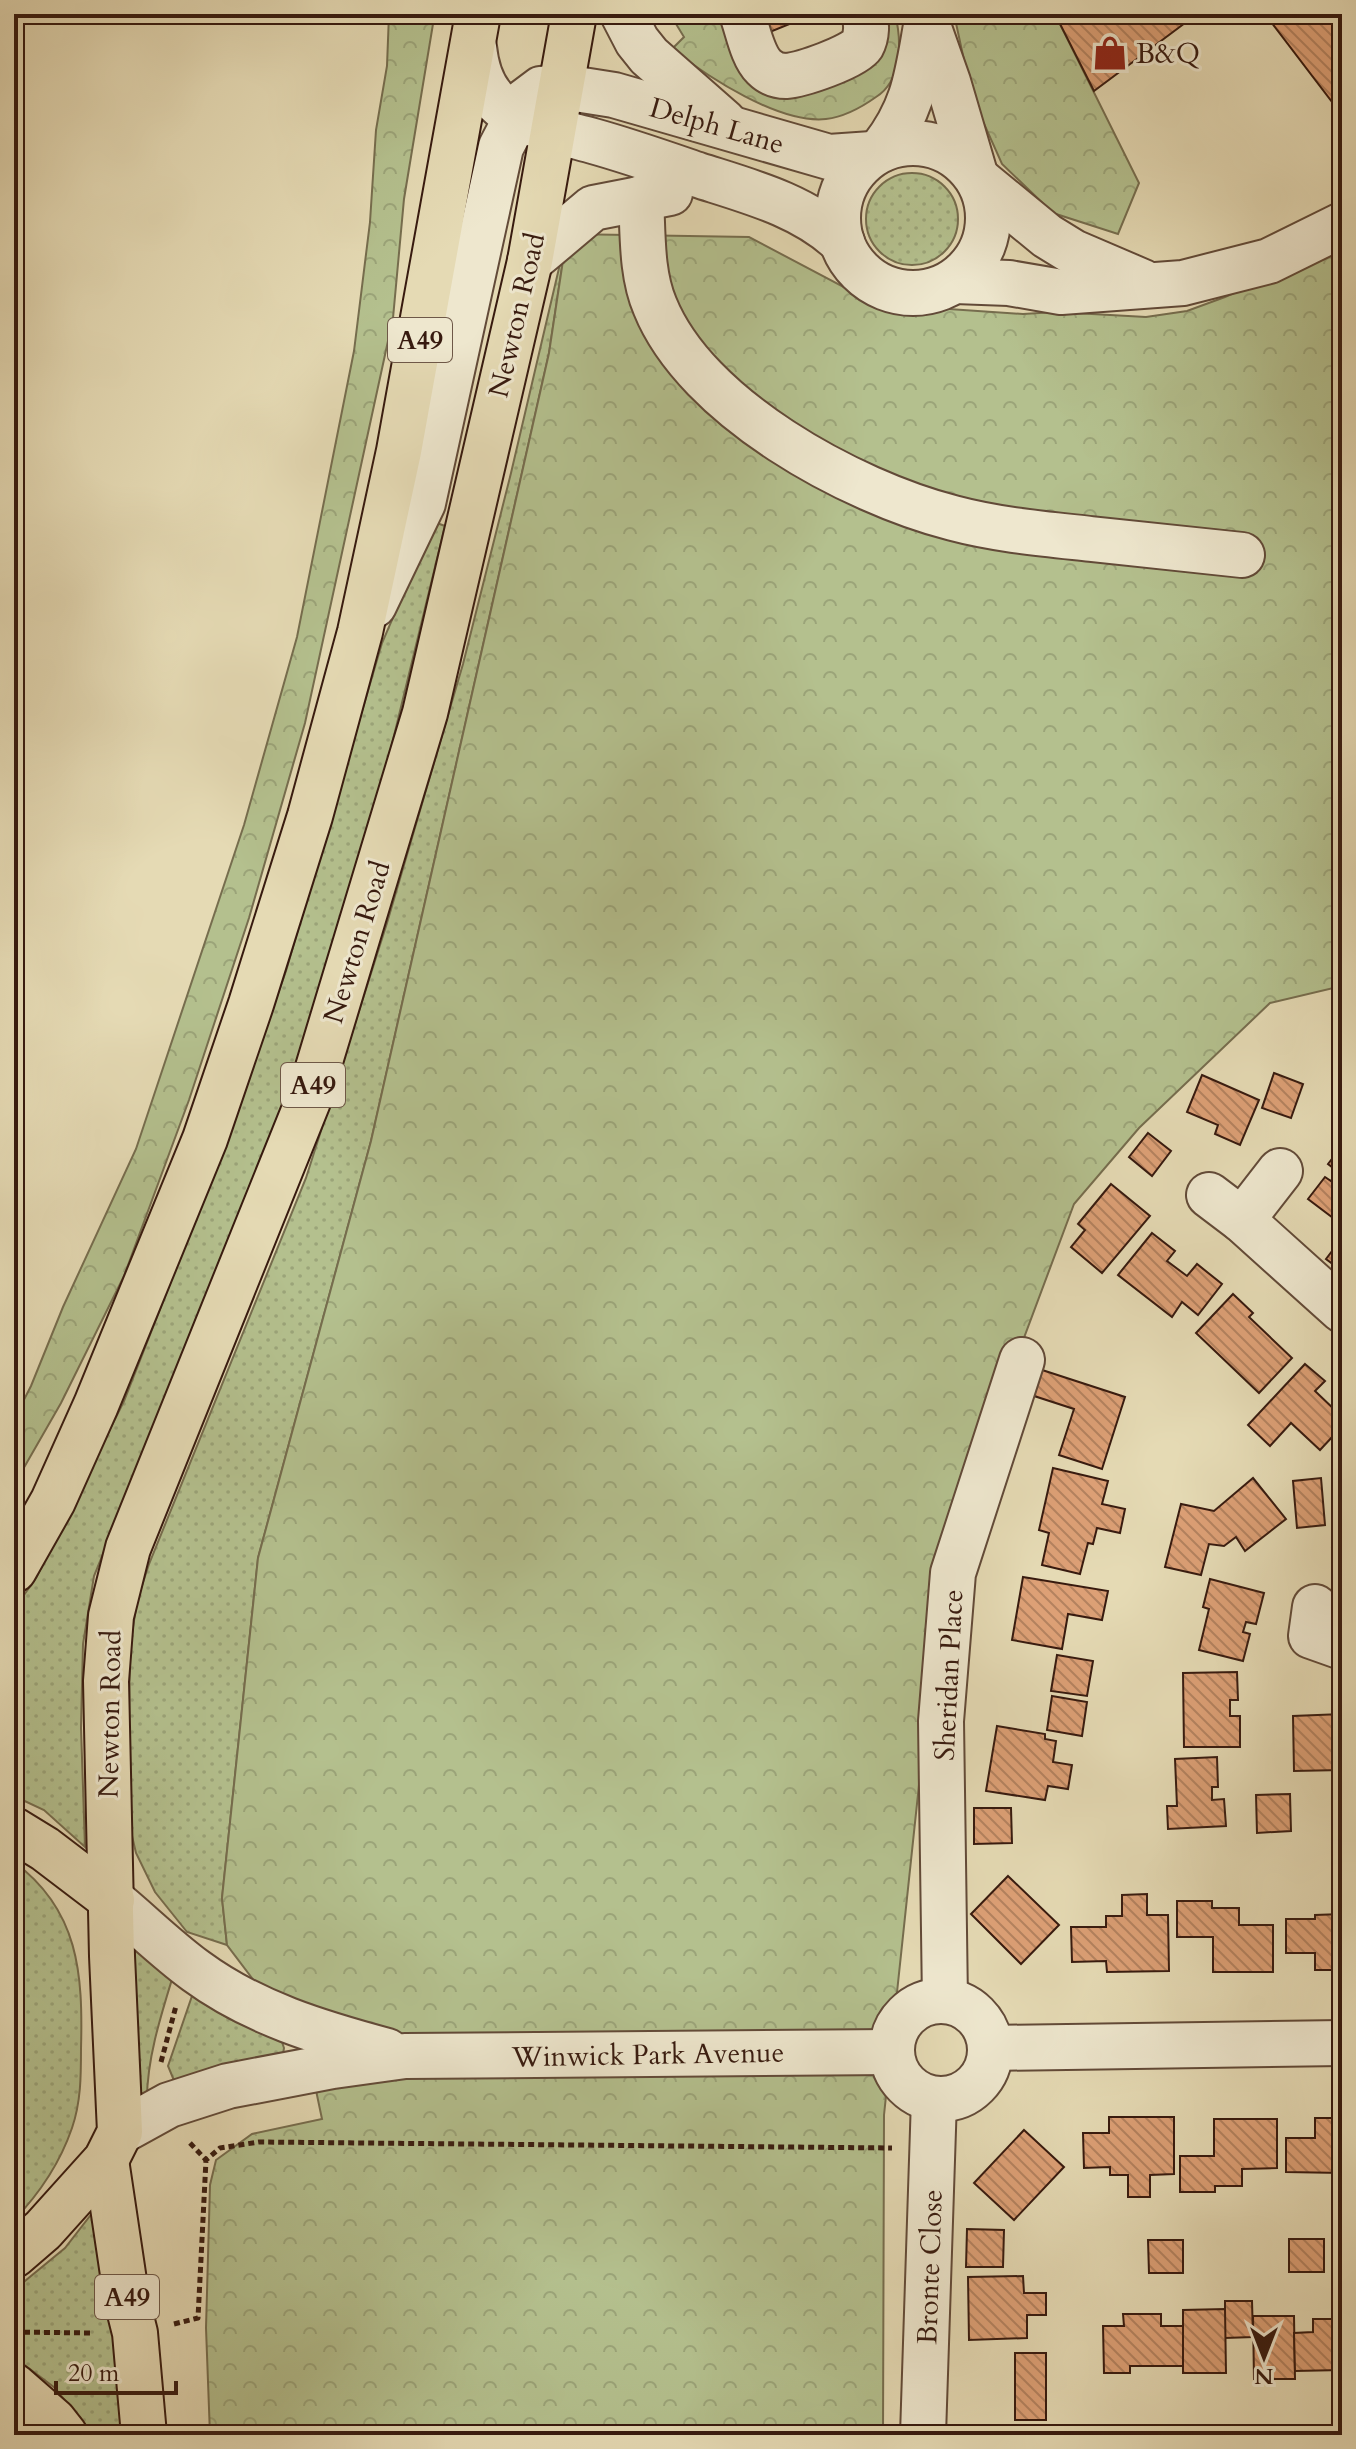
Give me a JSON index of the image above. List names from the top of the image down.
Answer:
{
  "streets": {
    "main road": ["Newton Road", "A49"],
    "street": [
      "Delph Lane",
      "Sheridan Place",
      "Winwick Park Avenue",
      "Bronte Close"
    ]
  },
  "crossings": [
    ["Delph Lane", "Newton Road"],
    ["Newton Road", "A49"],
    ["Newton Road", "Winwick Park Avenue"],
    ["A49", "Winwick Park Avenue"],
    ["Sheridan Place", "Winwick Park Avenue"],
    ["Sheridan Place", "Bronte Close"],
    ["Winwick Park Avenue", "Bronte Close"]
  ],
  "places": {
    "shop": ["B&Q"]
  },
  "scale_bar": "20 m",
  "north": "bottom"
}
